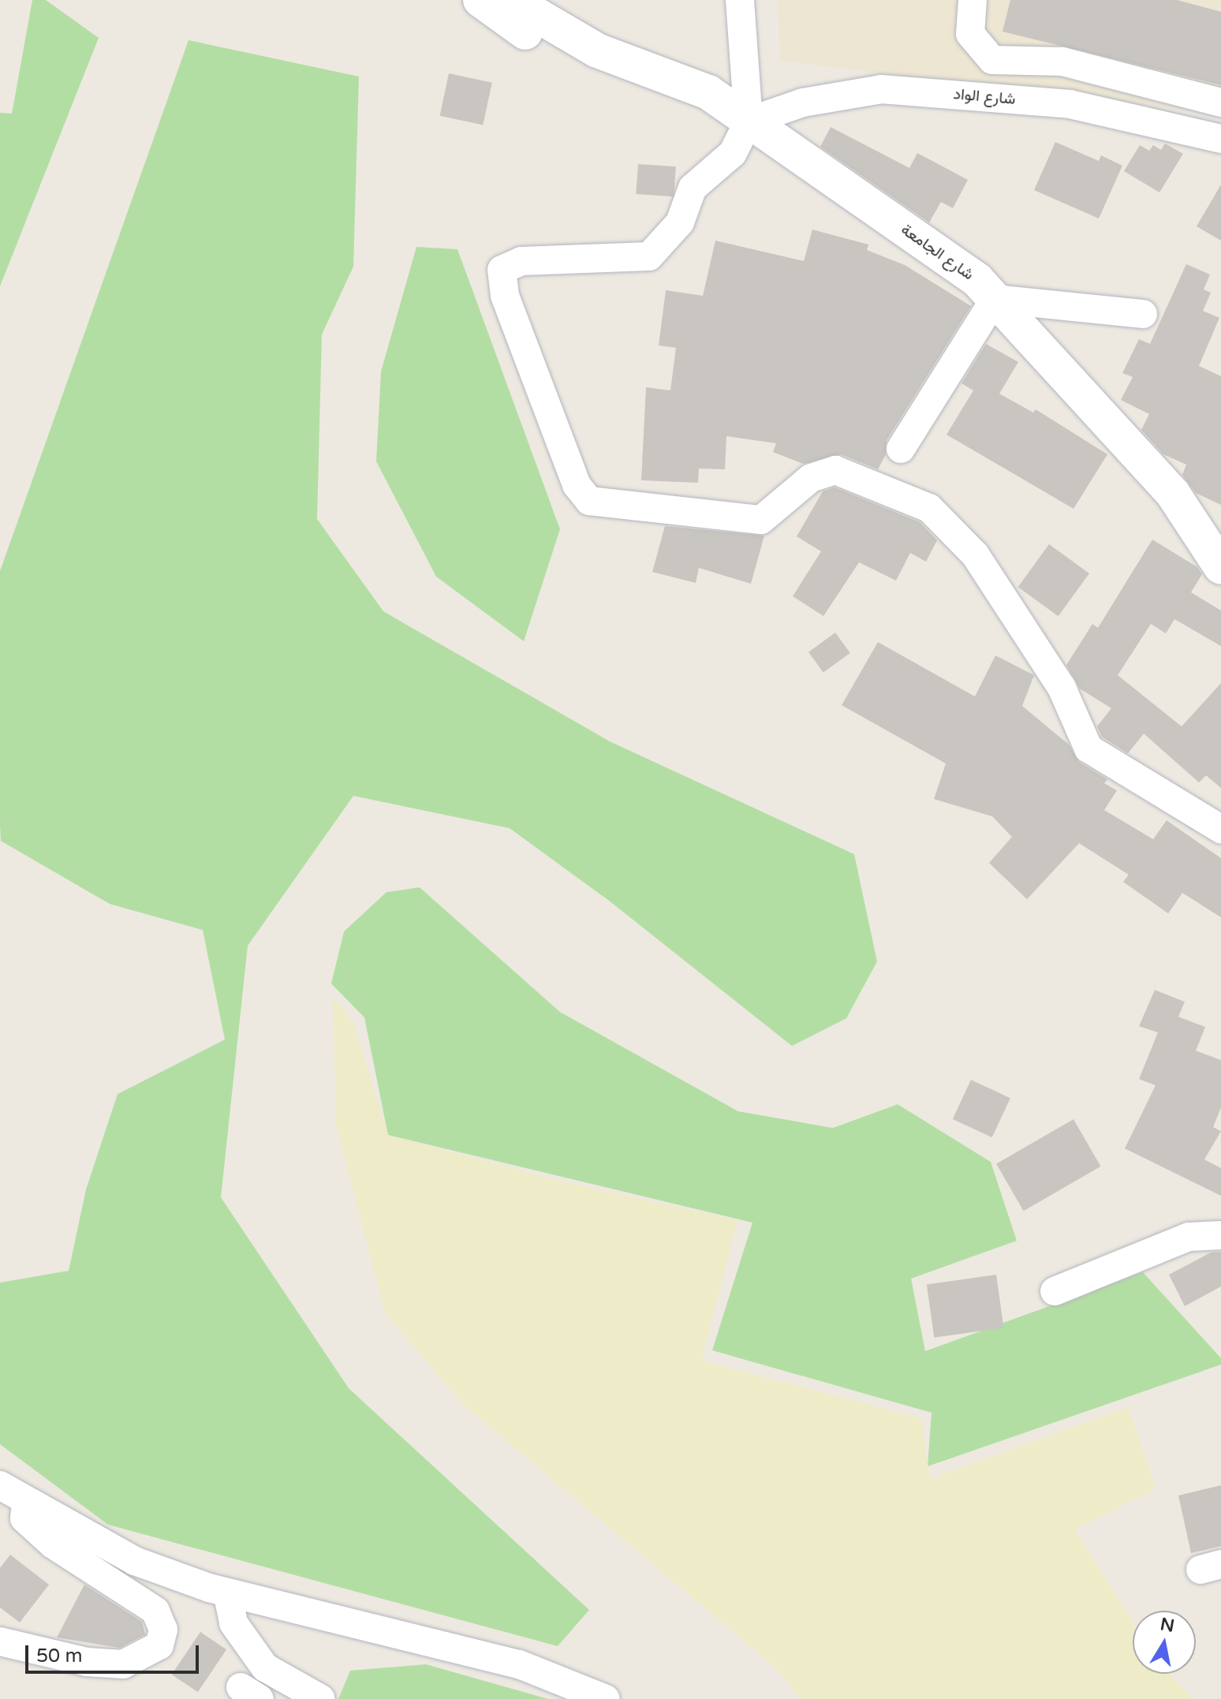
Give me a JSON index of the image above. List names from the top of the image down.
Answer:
{
  "streets": {
    "main road": ["شارع الجامعة"],
    "street": ["شارع الواد"]
  },
  "crossings": [
    ["شارع الواد", "شارع الجامعة"]
  ],
  "scale_bar": "50 m",
  "north": "top"
}
